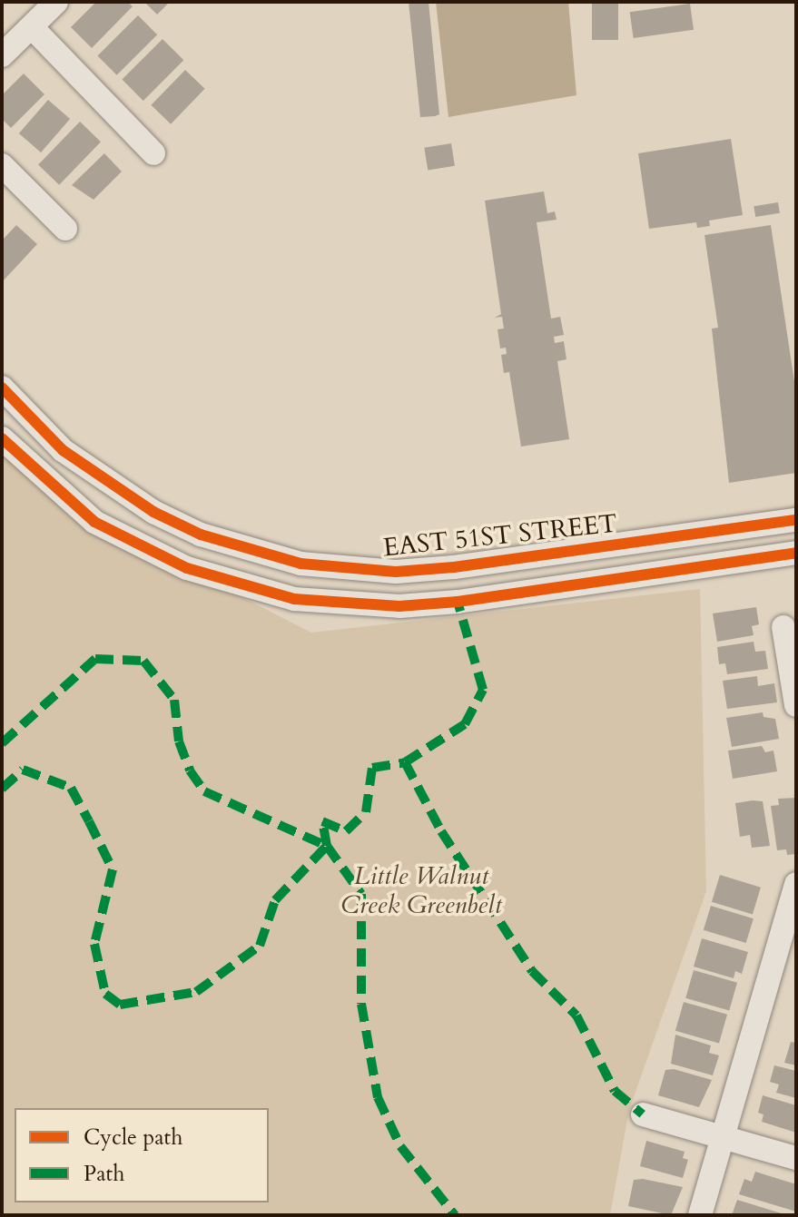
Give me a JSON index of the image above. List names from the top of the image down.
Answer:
{
  "streets": {
    "street": ["EAST 51ST STREET"]
  },
  "parks": ["Little Walnut Creek Greenbelt"],
  "legend": ["Cycle path", "Path"]
}
